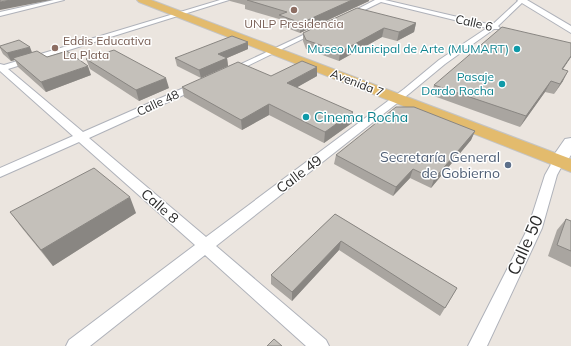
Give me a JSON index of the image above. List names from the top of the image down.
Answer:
{
  "streets": {
    "main road": ["Avenida 7"],
    "street": [
      "Calle 6",
      "Calle 48",
      "Calle 49",
      "Calle 8",
      "Calle 50"
    ]
  },
  "crossings": [
    ["Calle 6", "Calle 49"],
    ["Avenida 7", "Calle 49"],
    ["Avenida 7", "Calle 50"],
    ["Calle 48", "Calle 8"],
    ["Calle 49", "Calle 8"]
  ],
  "places": [
    "UNLP Presidencia",
    "Eddis Educativa La Plata",
    "Museo Municipal de Arte (MUMART)",
    "Pasaje Dardo Rocha",
    "Cinema Rocha",
    "Secretaría General de Gobierno"
  ]
}
